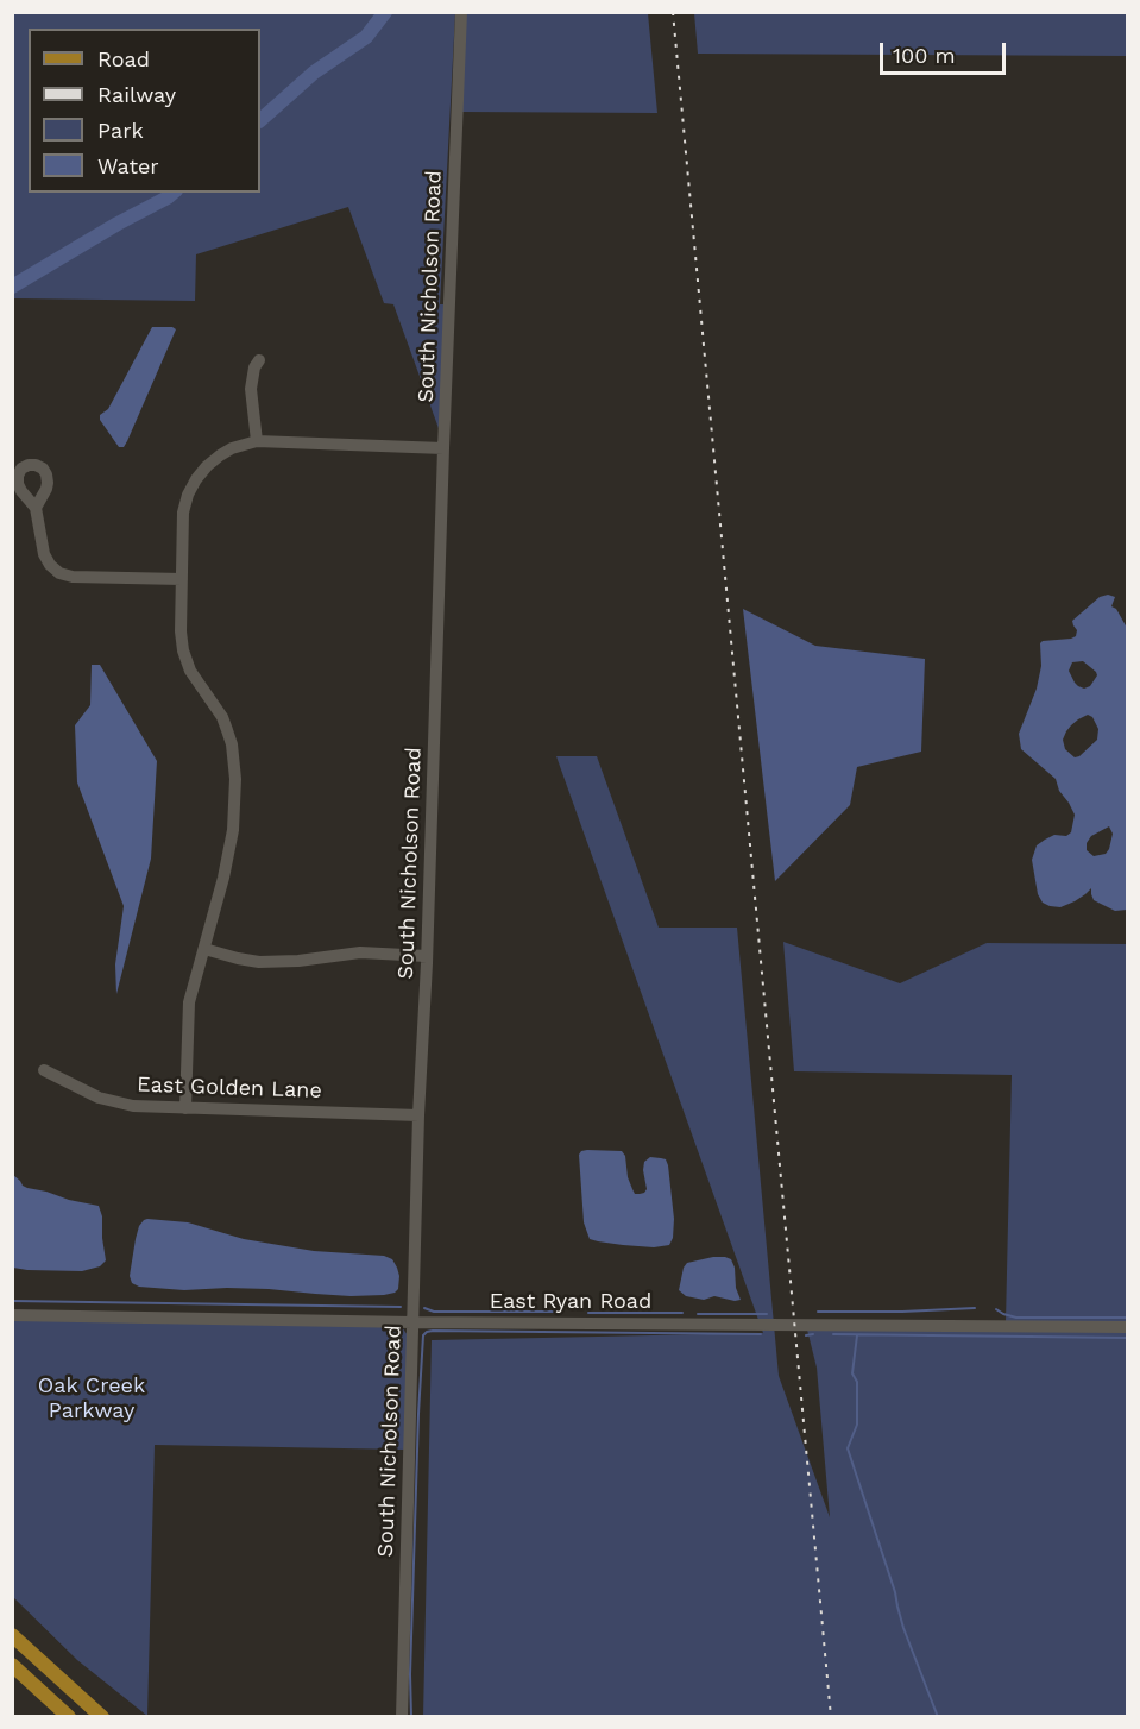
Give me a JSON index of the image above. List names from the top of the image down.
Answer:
{
  "streets": {
    "street": ["South Nicholson Road", "East Golden Lane", "East Ryan Road"]
  },
  "crossings": [
    ["South Nicholson Road", "East Golden Lane"],
    ["South Nicholson Road", "East Ryan Road"]
  ],
  "parks": ["Oak Creek Parkway"],
  "legend": [
    "Road",
    "Railway",
    "Park",
    "Water"
  ],
  "scale_bar": "100 m"
}
